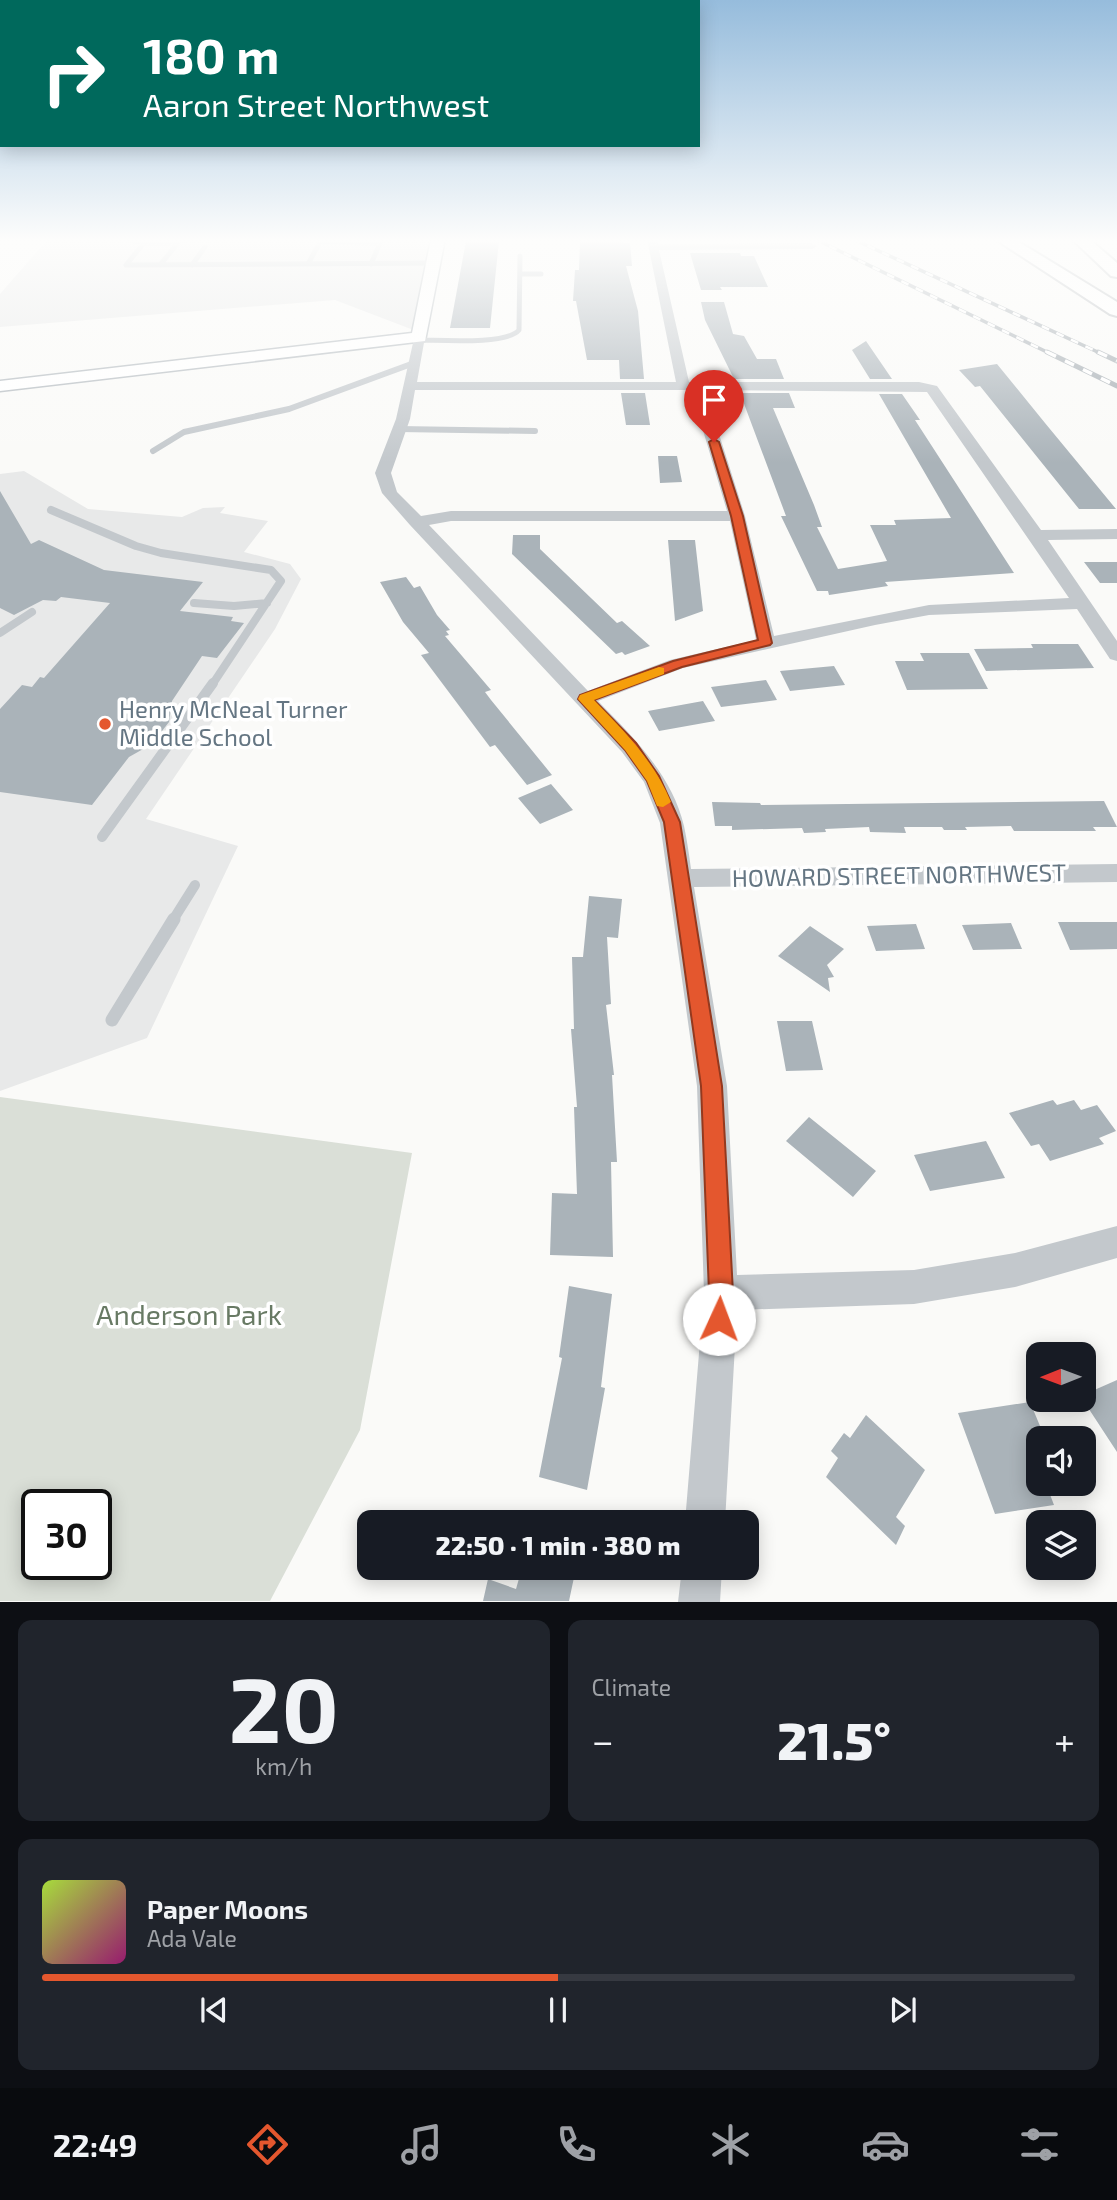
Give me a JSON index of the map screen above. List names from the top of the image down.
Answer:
{
  "streets": {
    "street": ["HOWARD STREET NORTHWEST"]
  },
  "parks": ["Anderson Park"],
  "places": ["Henry McNeal Turner Middle School"],
  "north": "left",
  "page": {
    "turn": ["180 m", "Aaron Street Northwest"],
    "limit": "30",
    "trip": "22:50 · 1 min · 380 m",
    "tile": [
      ["20", "km/h"],
      "Climate"
    ],
    "heat": ["−", "21.5°", "+"],
    "song": ["Paper Moons", "Ada Vale"],
    "tabs": "22:49"
  }
}
